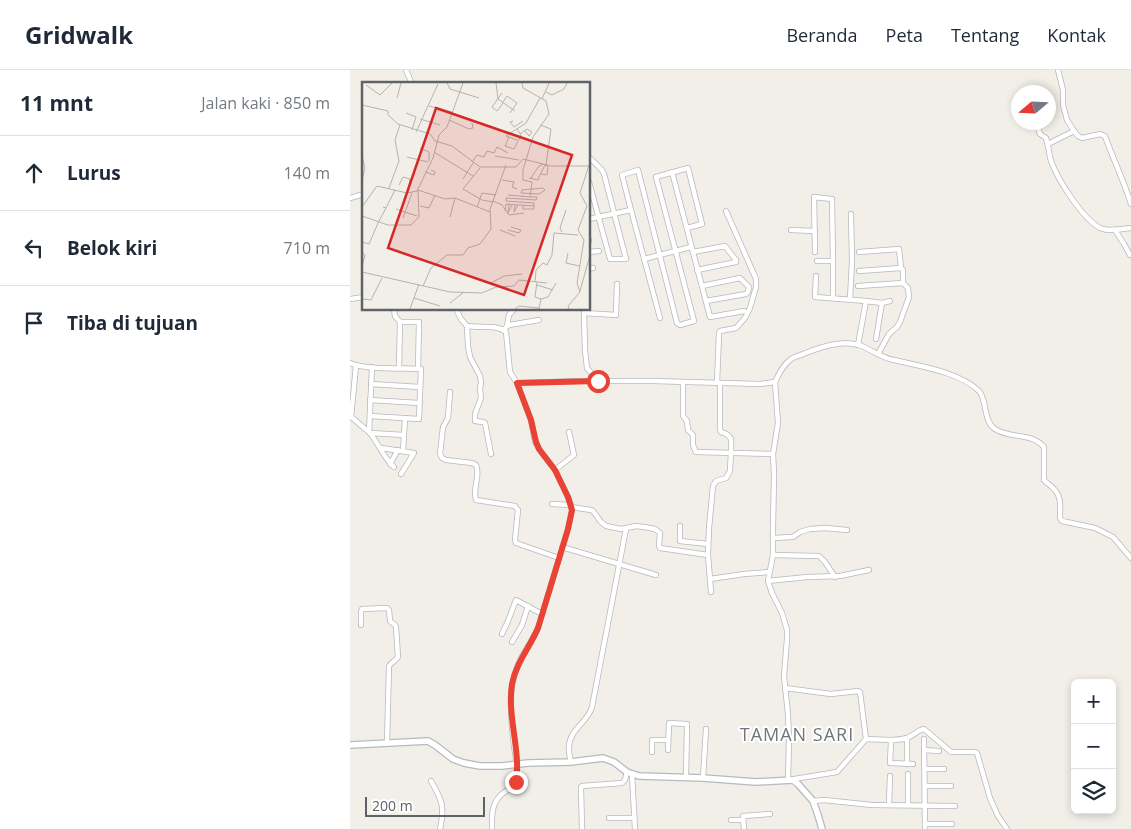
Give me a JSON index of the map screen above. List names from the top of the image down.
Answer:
{
  "districts": ["TAMAN SARI"],
  "scale_bar": "200 m",
  "north": "left",
  "page": {
    "header": "Gridwalk",
    "nav": [
      "Beranda",
      "Peta",
      "Tentang",
      "Kontak"
    ],
    "heading": ["11 mnt", "Jalan kaki · 850 m"],
    "list": [
      ["Lurus", "140 m"],
      ["Belok kiri", "710 m"],
      "Tiba di tujuan"
    ],
    "map_buttons": ["+", "−"],
    "scale": "200 m"
  }
}
